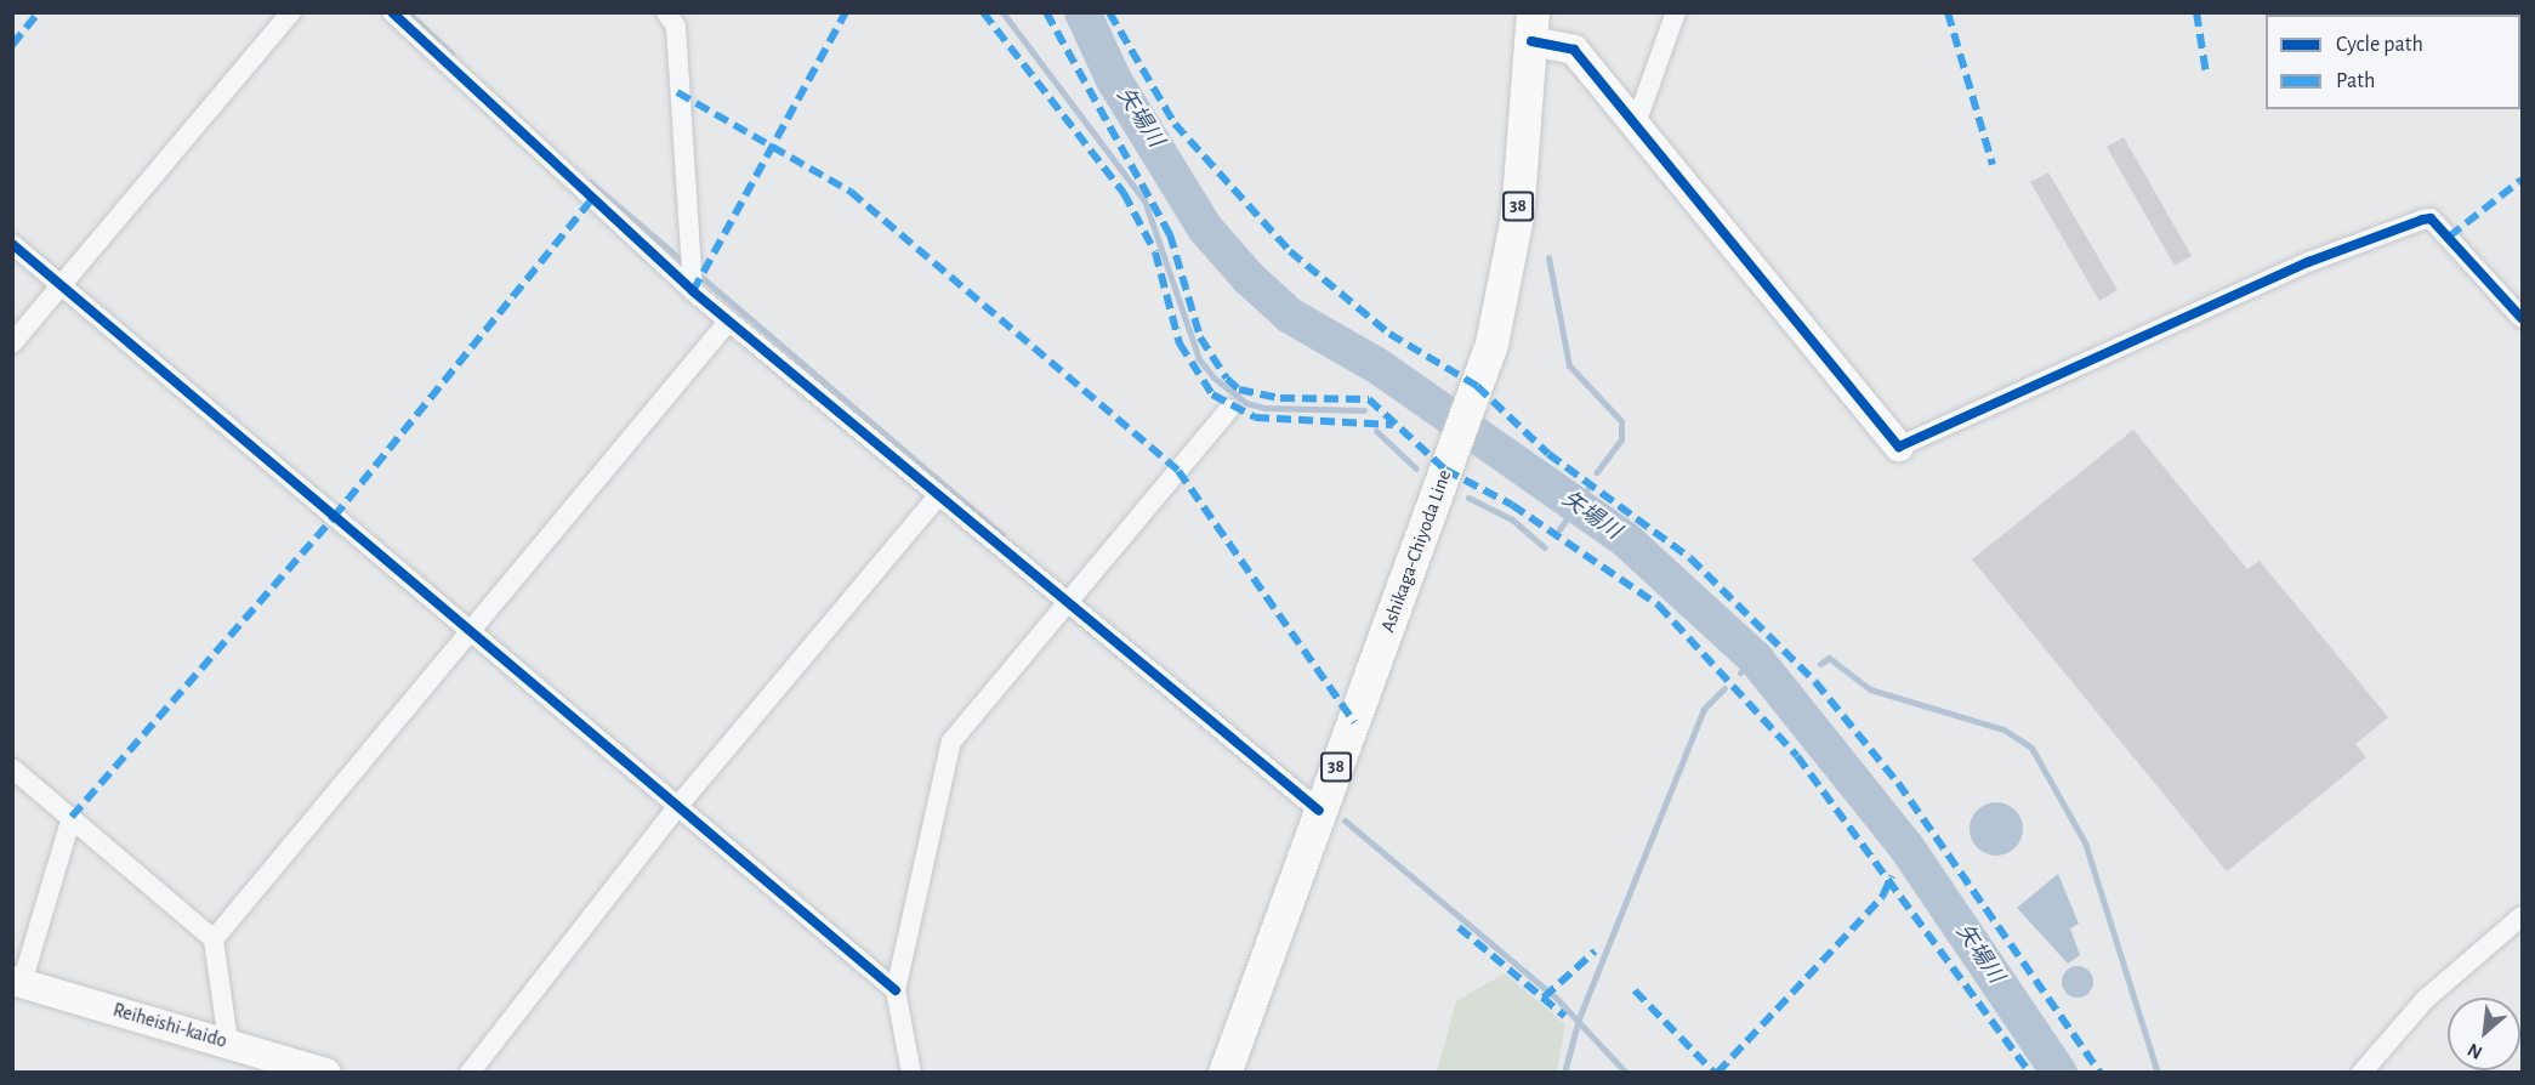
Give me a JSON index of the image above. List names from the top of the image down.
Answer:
{
  "streets": {
    "main road": ["38", "Ashikaga-Chiyoda Line"],
    "street": ["Reiheishi-kaido"]
  },
  "water": ["矢場川"],
  "legend": ["Cycle path", "Path"],
  "north": "bottom left"
}
